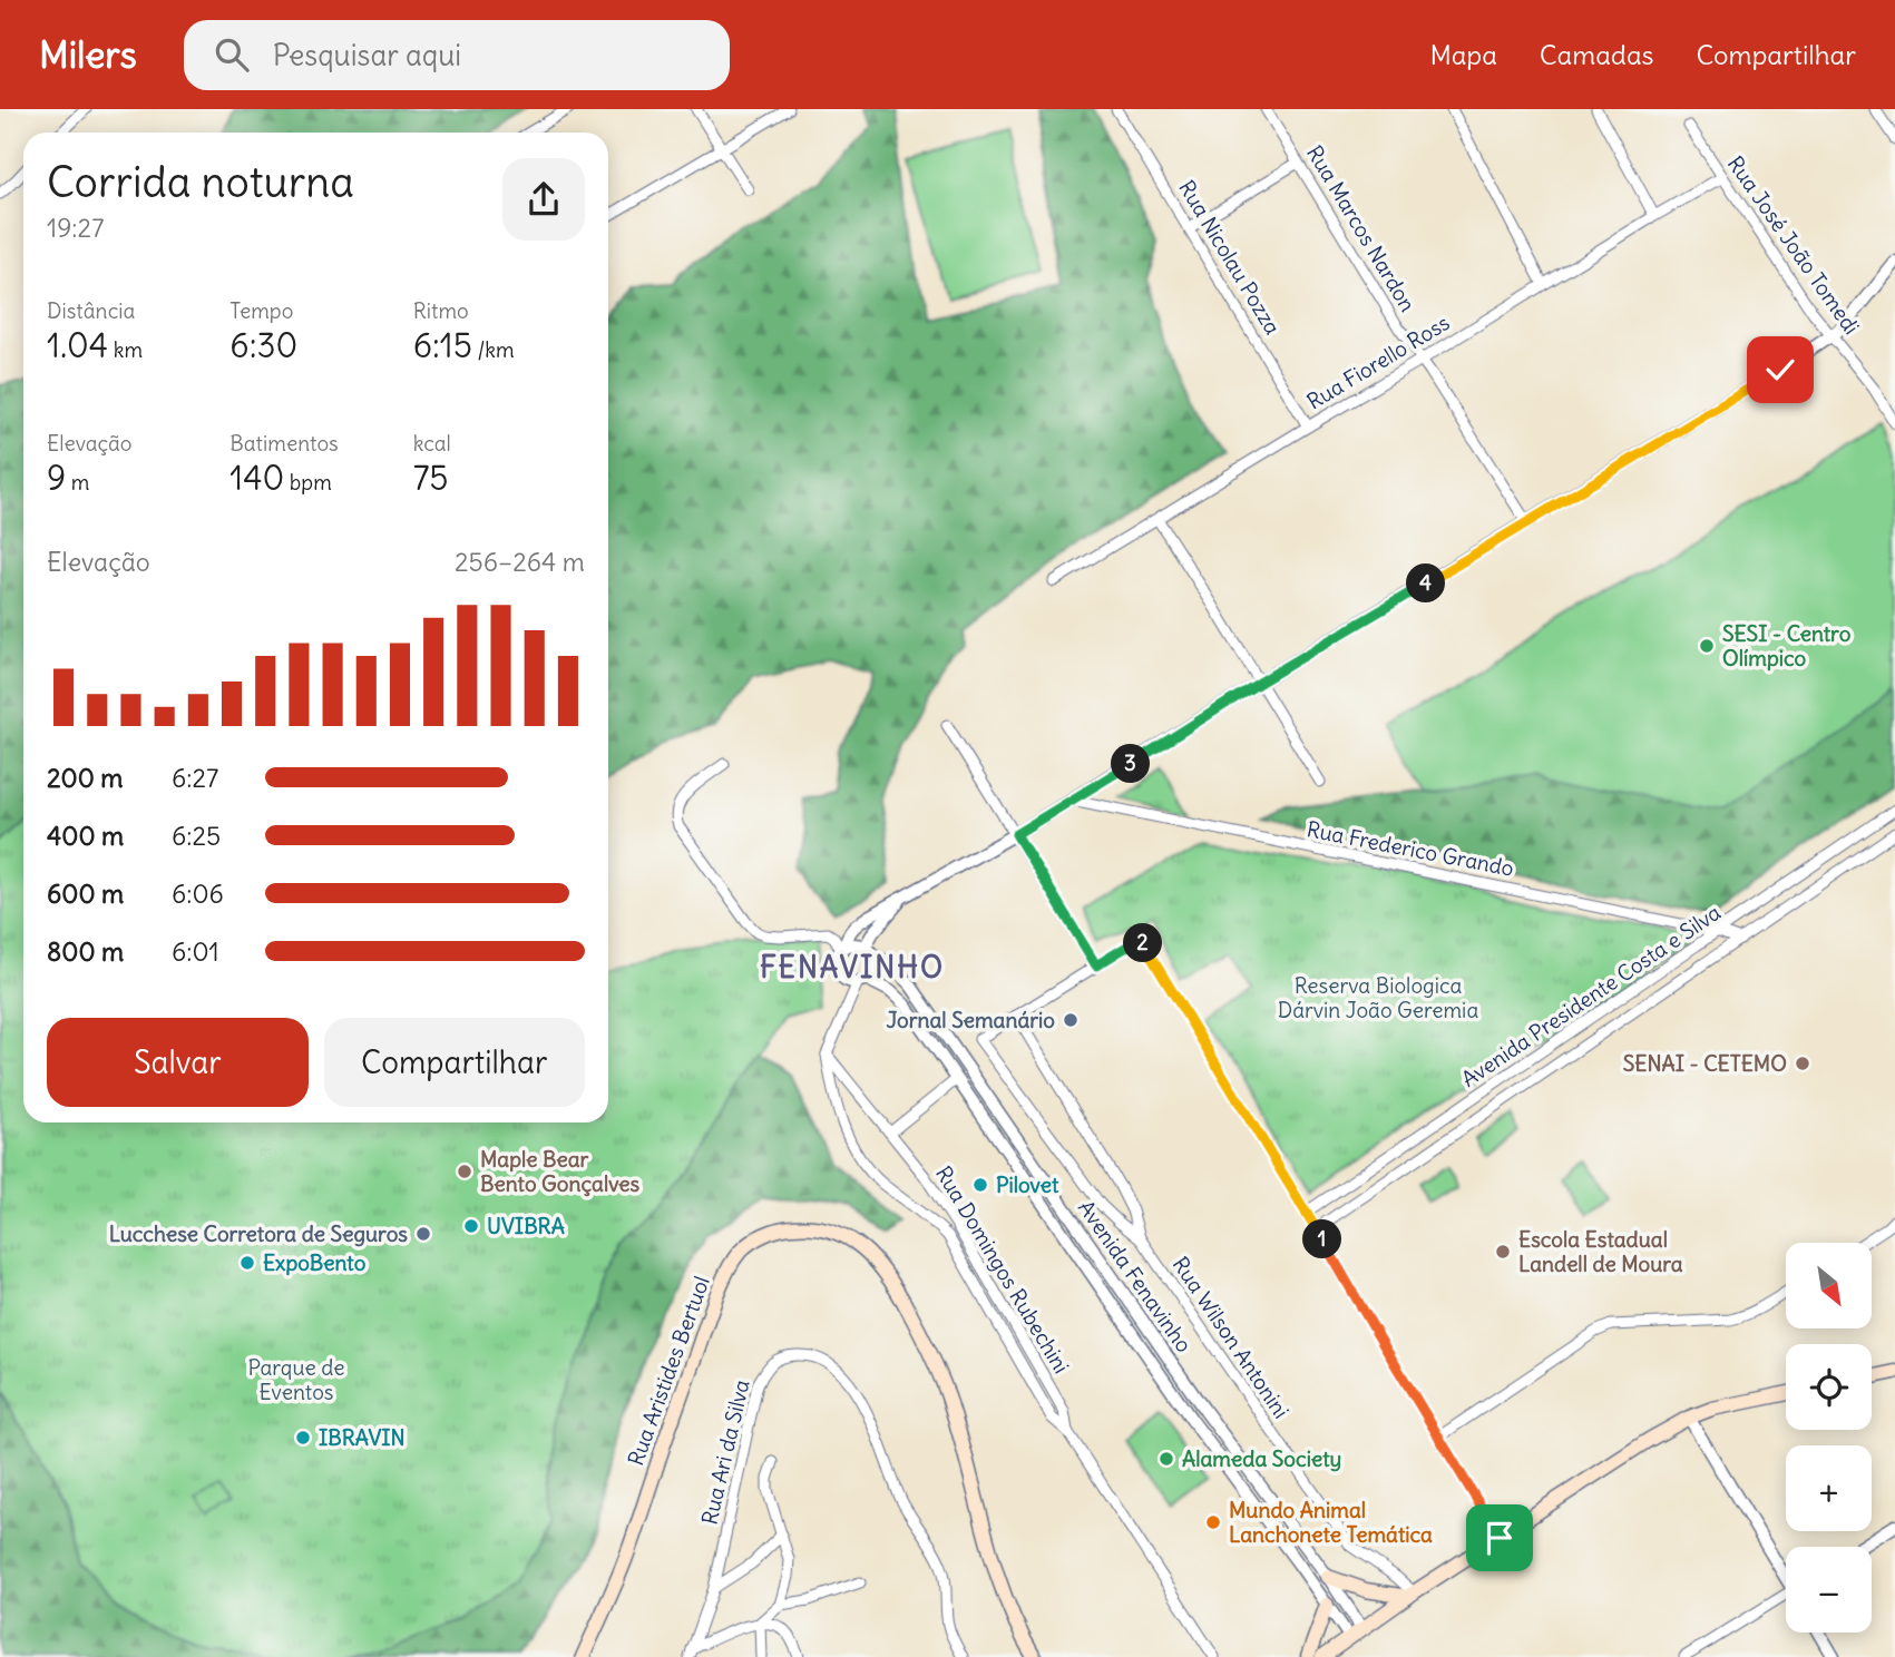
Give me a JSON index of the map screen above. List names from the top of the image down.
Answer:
{
  "streets": {
    "main road": ["Rua Aristides Bertuol"],
    "street": [
      "Rua Marcos Nardon",
      "Rua José João Tomedi",
      "Rua Nicolau Pozza",
      "Rua Fiorello Ross",
      "Rua Frederico Grando",
      "Avenida Presidente Costa e Silva",
      "Rua Domingos Rubechini",
      "Avenida Fenavinho",
      "Rua Wilson Antonini",
      "Rua Ari da Silva"
    ]
  },
  "crossings": [
    ["Rua Marcos Nardon", "Rua Fiorello Ross"],
    ["Rua José João Tomedi", "Rua Fiorello Ross"],
    ["Rua Nicolau Pozza", "Rua Fiorello Ross"],
    ["Rua Frederico Grando", "Avenida Presidente Costa e Silva"]
  ],
  "districts": ["FENAVINHO"],
  "parks": ["Reserva Biologica Dárvin João Geremia", "Parque de Eventos"],
  "places": [
    "SESI - Centro Olímpico",
    "Jornal Semanário",
    "SENAI - CETEMO",
    "Maple Bear Bento Gonçalves",
    "Pilovet",
    "UVIBRA",
    "Lucchese Corretora de Seguros",
    "Escola Estadual Landell de Moura",
    "ExpoBento",
    "IBRAVIN",
    "Alameda Society",
    "Mundo Animal Lanchonete Temática"
  ],
  "north": "bottom right",
  "page": {
    "header": "Milers",
    "search": "Pesquisar aqui",
    "nav": ["Mapa", "Camadas", "Compartilhar"],
    "heading": ["Corrida noturna", "19:27"],
    "stats": [
      ["Distância", "1.04 km"],
      ["Tempo", "6:30"],
      ["Ritmo", "6:15 /km"],
      ["Elevação", "9 m"],
      ["Batimentos", "140 bpm"],
      ["kcal", "75"]
    ],
    "chart": ["Elevação", "256–264 m"],
    "pins": [
      "4",
      "3",
      "2",
      "1"
    ],
    "list": [
      {
        "name": "200 m",
        "note": "6:27"
      },
      {
        "name": "400 m",
        "note": "6:25"
      },
      {
        "name": "600 m",
        "note": "6:06"
      },
      {
        "name": "800 m",
        "note": "6:01"
      }
    ],
    "buttons": ["Salvar", "Compartilhar"],
    "map_buttons": ["+", "−"]
  }
}
